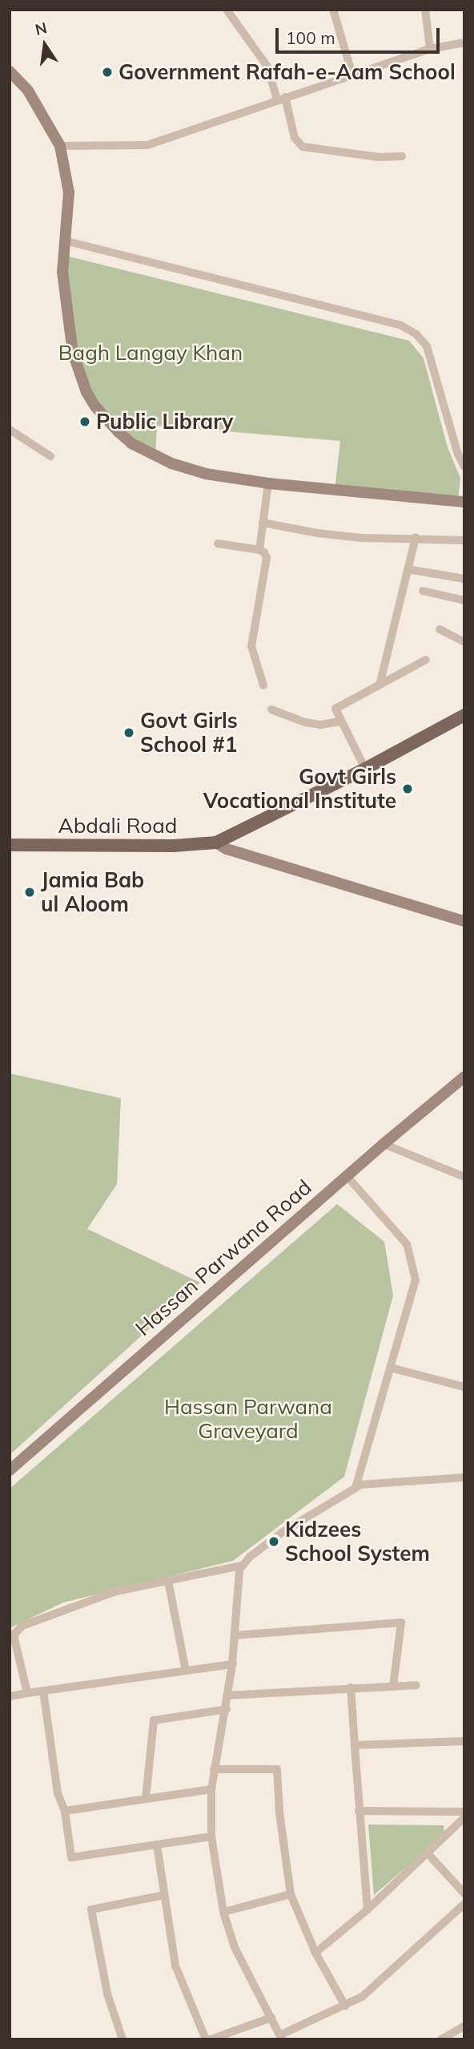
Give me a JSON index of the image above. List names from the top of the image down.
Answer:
{
  "streets": {
    "main road": ["Abdali Road"],
    "street": ["Hassan Parwana Road"]
  },
  "parks": ["Bagh Langay Khan", "Hassan Parwana Graveyard"],
  "places": [
    "Government Rafah-e-Aam School",
    "Public Library",
    "Govt Girls School #1",
    "Govt Girls Vocational Institute",
    "Jamia Bab ul Aloom",
    "Kidzees School System"
  ],
  "scale_bar": "100 m",
  "north": "top"
}
